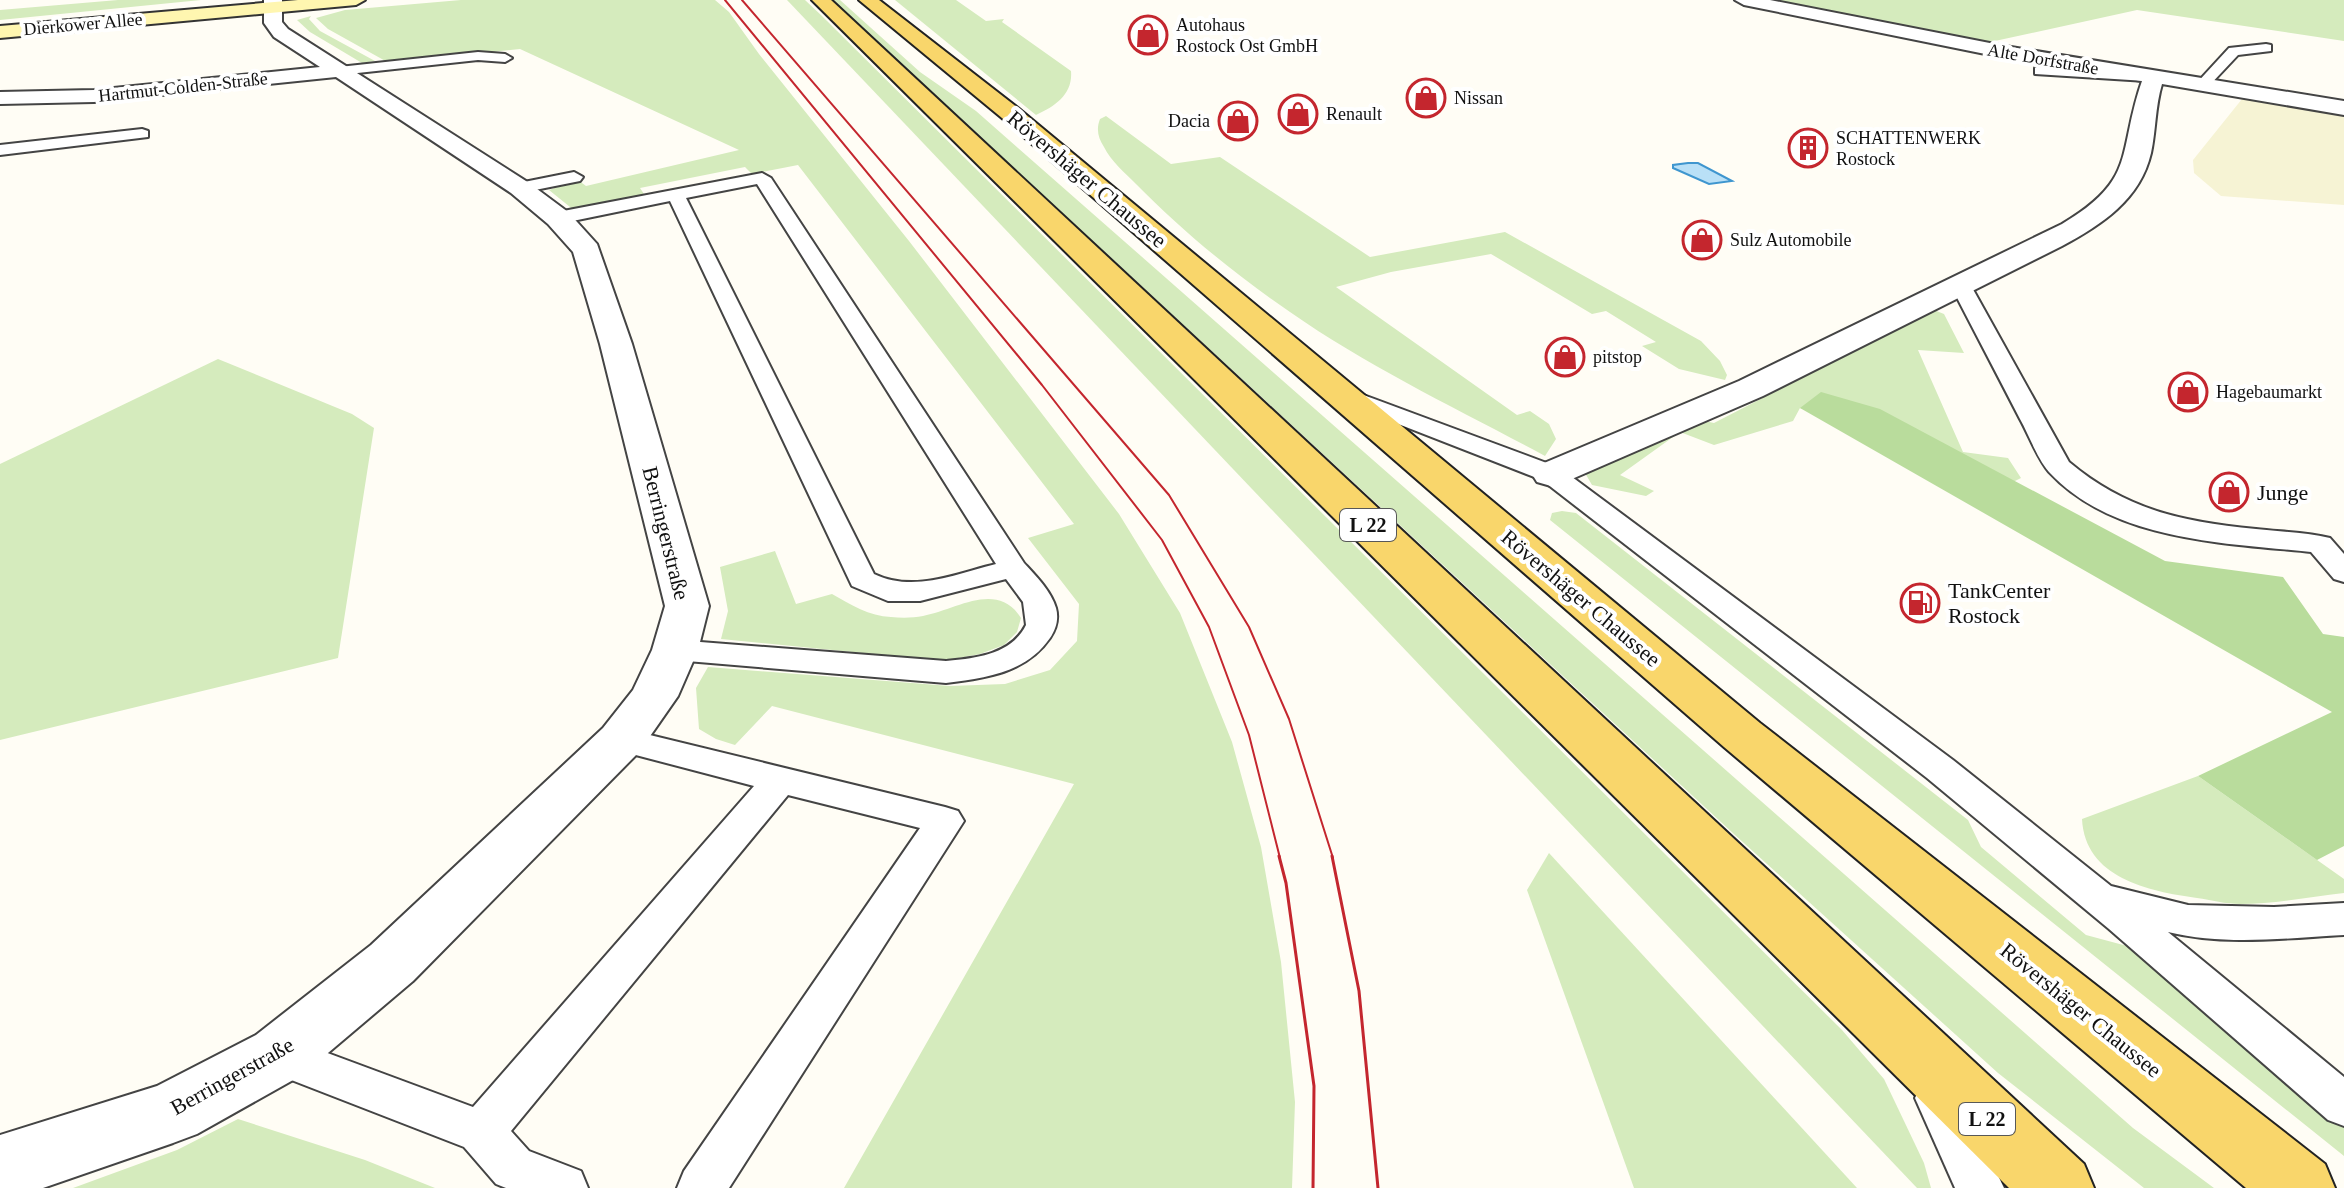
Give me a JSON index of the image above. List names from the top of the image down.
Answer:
{
  "streets": {
    "main road": ["Dierkower Allee", "Rövershäger Chaussee", "L 22"],
    "street": ["Alte Dorfstraße", "Hartmut-Colden-Straße", "Berringerstraße"]
  },
  "crossings": [
    ["Dierkower Allee", "Berringerstraße"],
    ["Hartmut-Colden-Straße", "Berringerstraße"]
  ],
  "places": {
    "shop": [
      "Autohaus Rostock Ost GmbH",
      "Nissan",
      "Renault",
      "Dacia",
      "Sulz Automobile",
      "pitstop",
      "Hagebaumarkt",
      "Junge"
    ],
    "building": ["SCHATTENWERK Rostock"],
    "fuel station": ["TankCenter Rostock"]
  }
}
